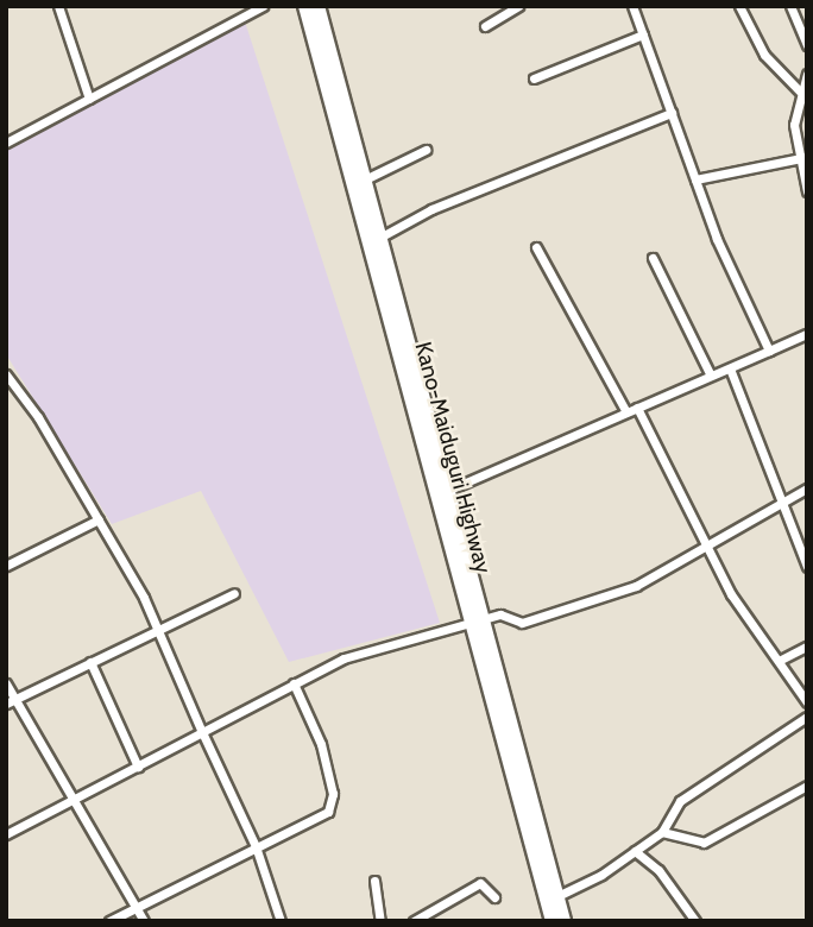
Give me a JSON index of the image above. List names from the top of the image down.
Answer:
{
  "streets": {
    "highway": ["Kano-Maiduguri Highway"]
  }
}
